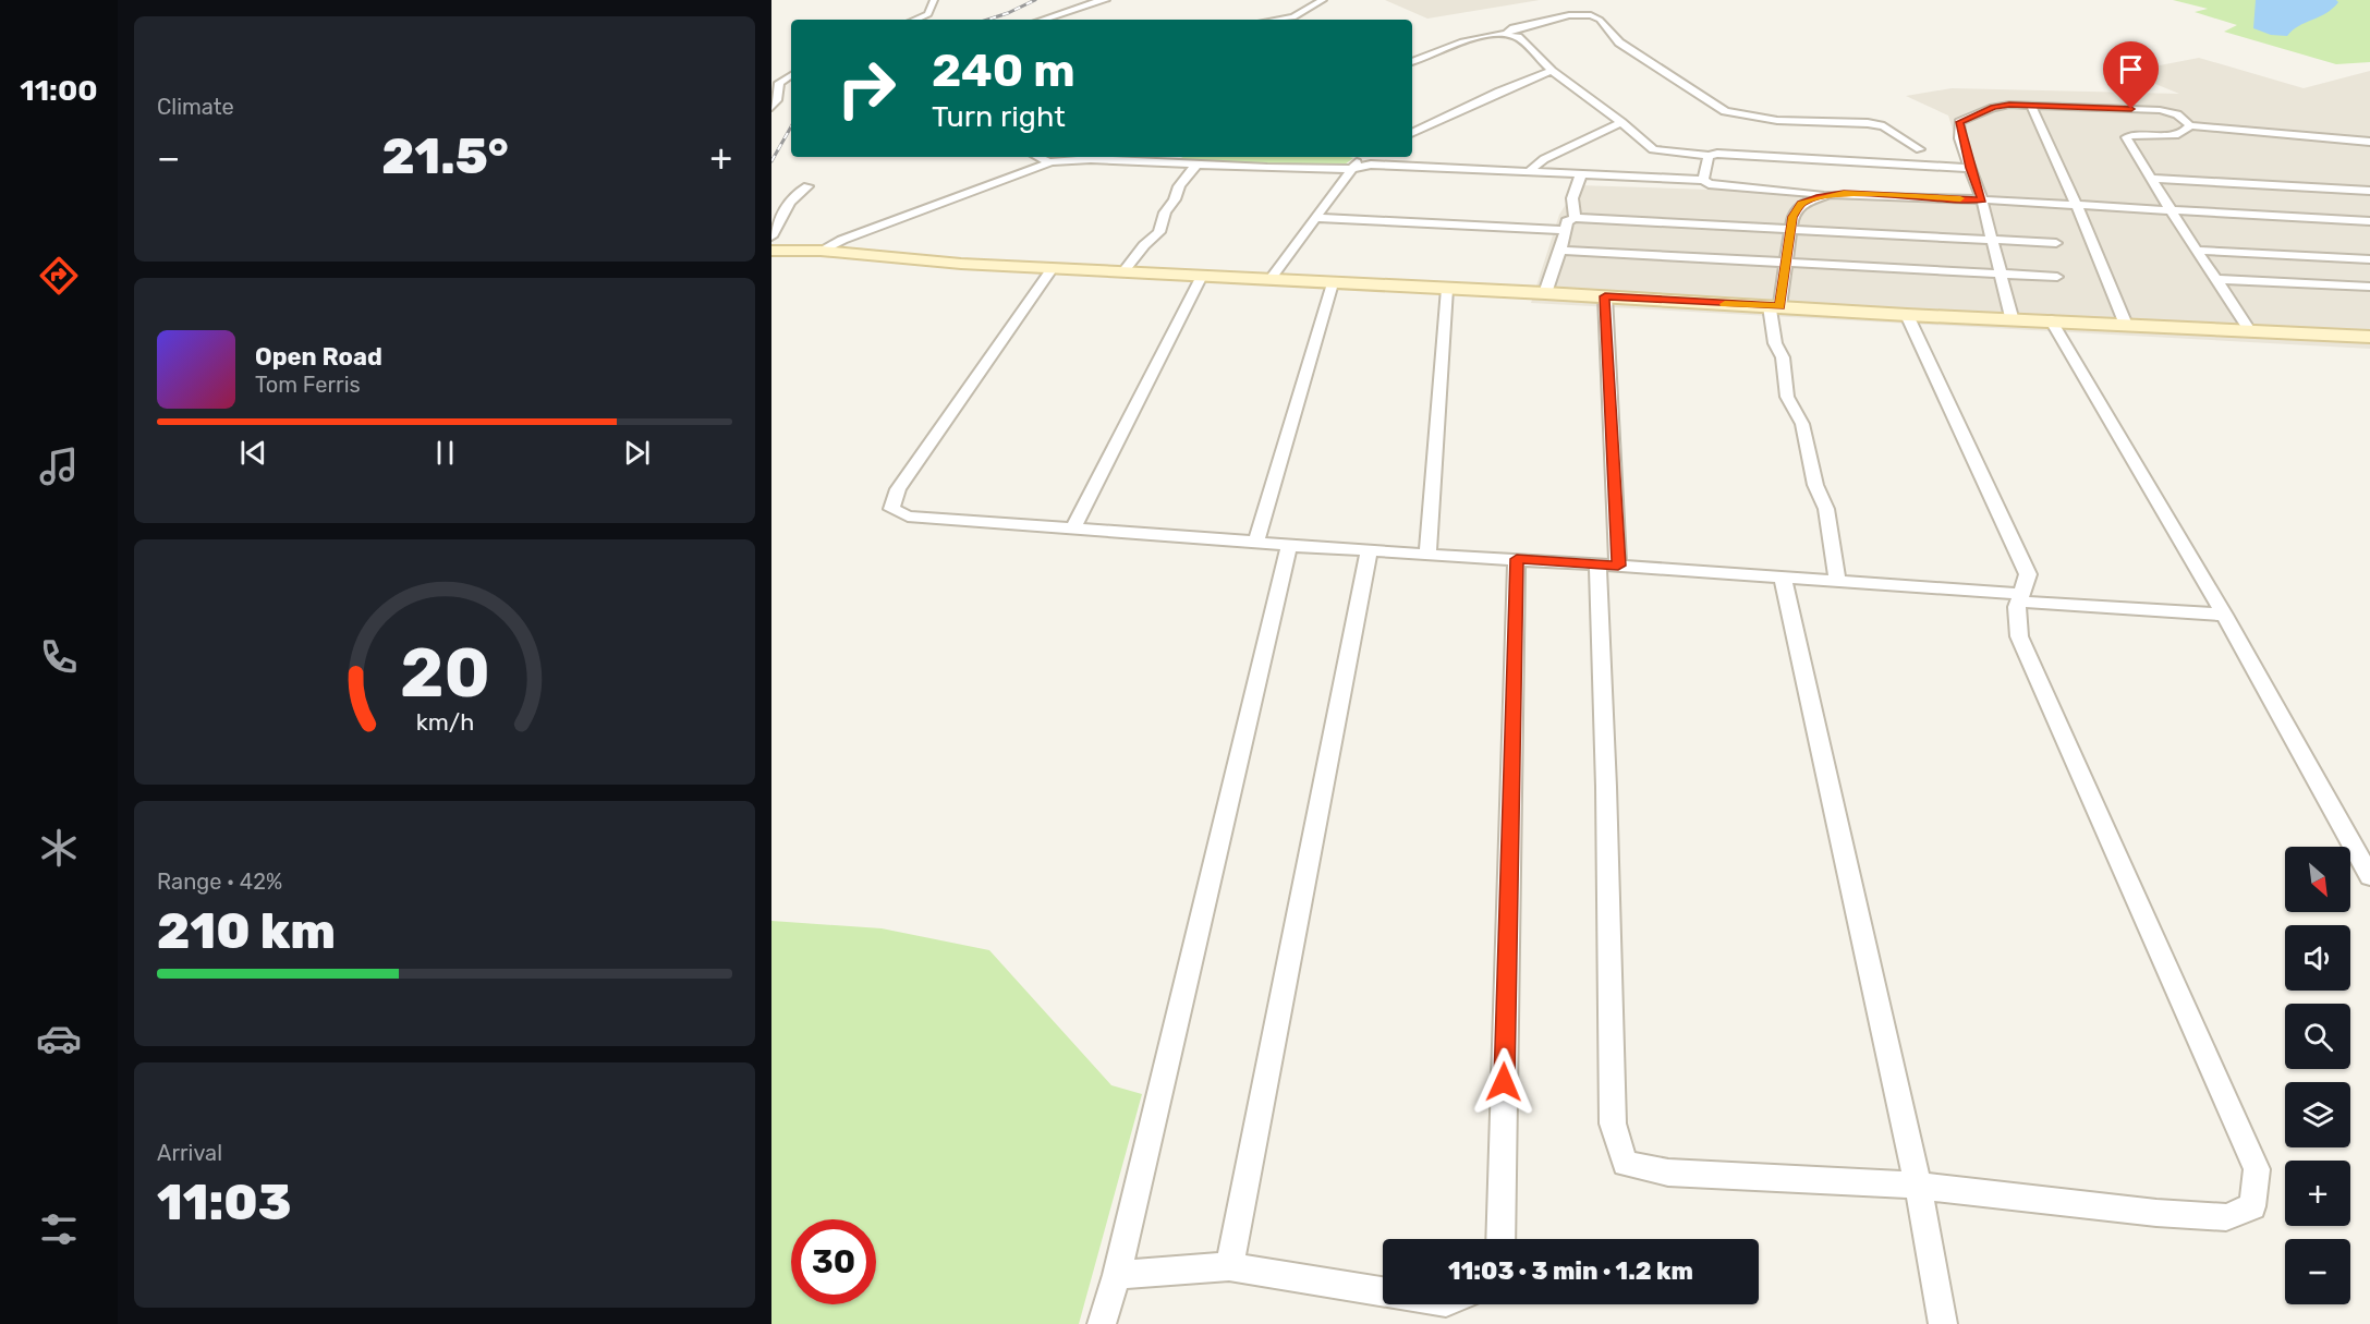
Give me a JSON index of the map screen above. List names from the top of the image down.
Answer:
{
  "north": "bottom right",
  "page": {
    "tabs": "11:00",
    "tile": [
      "Climate",
      ["Range · 42%", "210 km"],
      ["Arrival", "11:03"]
    ],
    "turn": ["240 m", "Turn right"],
    "heat": ["−", "21.5°", "+"],
    "song": ["Open Road", "Tom Ferris"],
    "map_buttons": ["+", "−"],
    "limit": "30",
    "trip": "11:03 · 3 min · 1.2 km",
    "gauge": ["20", "km/h"]
  }
}
